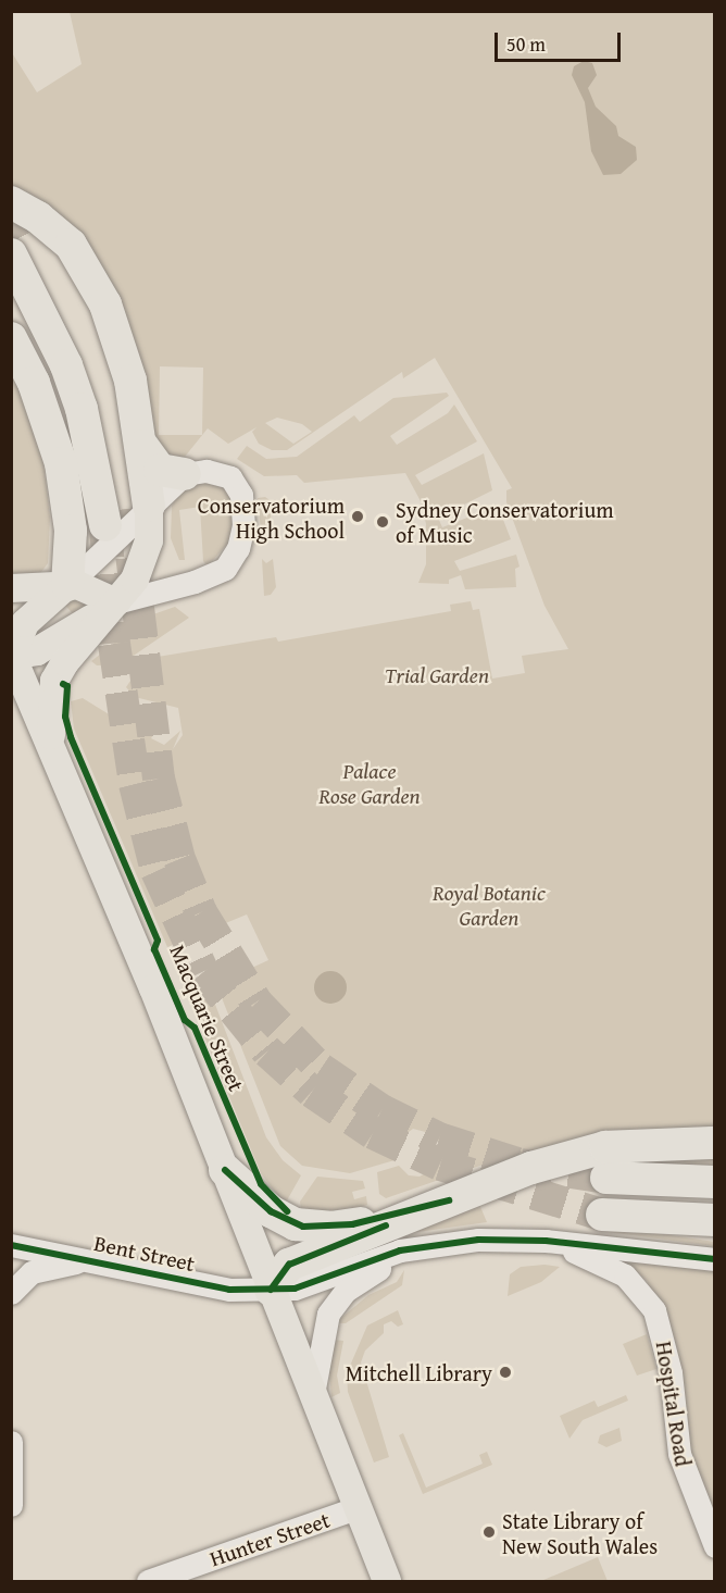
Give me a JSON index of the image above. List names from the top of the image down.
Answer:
{
  "streets": {
    "main road": ["Macquarie Street"],
    "street": ["Bent Street", "Hospital Road", "Hunter Street"]
  },
  "crossings": [
    ["Macquarie Street", "Bent Street"],
    ["Macquarie Street", "Hunter Street"]
  ],
  "parks": ["Trial Garden", "Palace Rose Garden", "Royal Botanic Garden"],
  "places": [
    "Conservatorium High School",
    "Sydney Conservatorium of Music",
    "Mitchell Library",
    "State Library of New South Wales"
  ],
  "scale_bar": "50 m"
}
